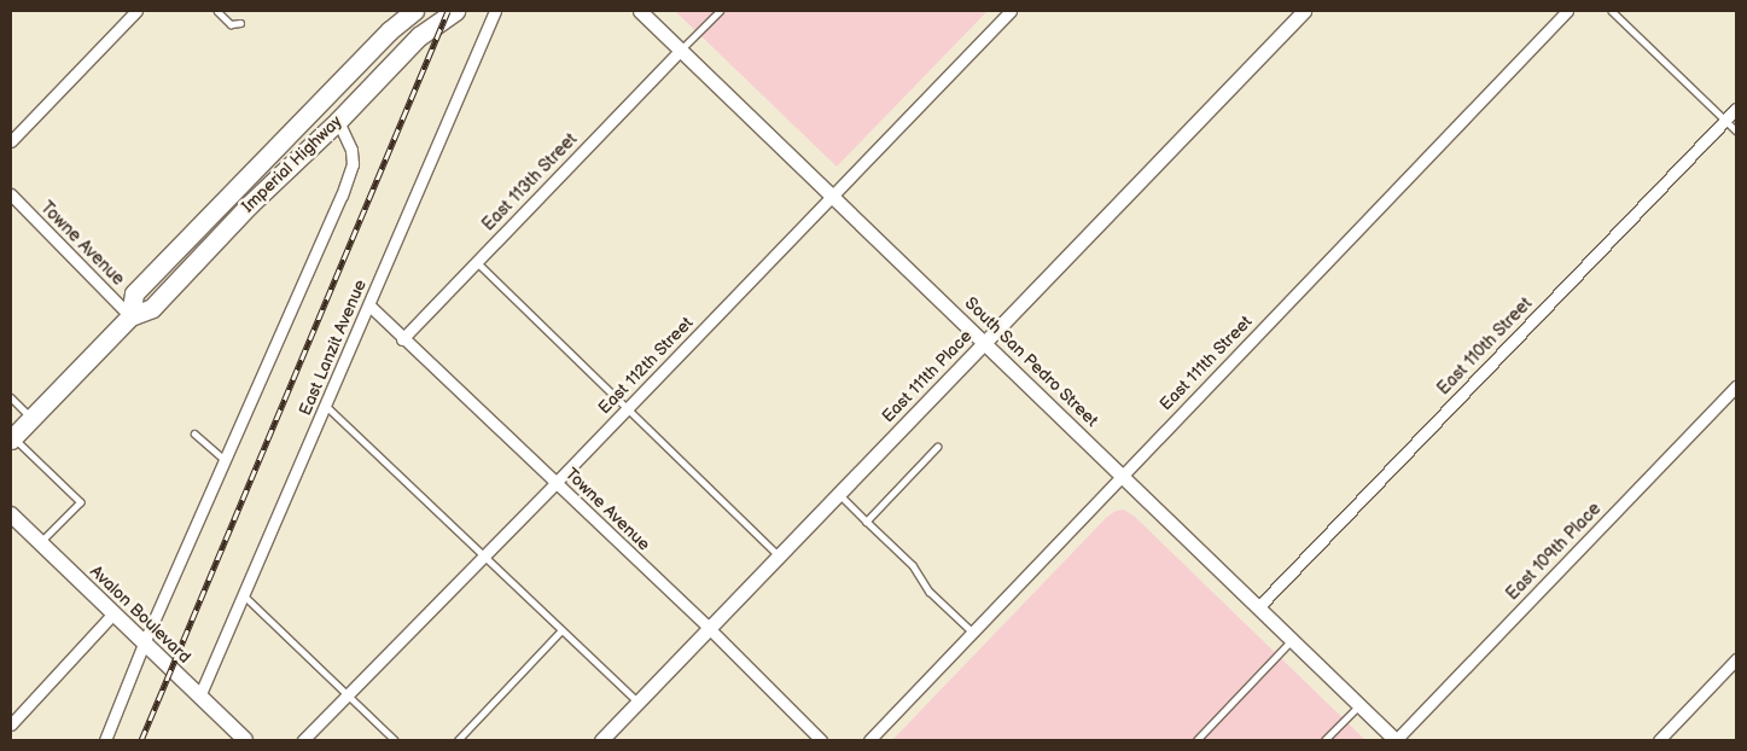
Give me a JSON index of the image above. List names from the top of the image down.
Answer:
{
  "streets": {
    "main road": ["Imperial Highway", "Avalon Boulevard"],
    "street": [
      "East 113th Street",
      "Towne Avenue",
      "East 110th Street",
      "East Lanzit Avenue",
      "South San Pedro Street",
      "East 111th Street",
      "East 112th Street",
      "East 111th Place",
      "East 109th Place"
    ]
  },
  "crossings": [
    ["Imperial Highway", "Towne Avenue"],
    ["East 113th Street", "Towne Avenue"],
    ["East 113th Street", "South San Pedro Street"],
    ["Towne Avenue", "East Lanzit Avenue"],
    ["Towne Avenue", "East 112th Street"],
    ["Towne Avenue", "East 111th Place"],
    ["East 110th Street", "South San Pedro Street"],
    ["East Lanzit Avenue", "Avalon Boulevard"],
    ["South San Pedro Street", "East 111th Street"],
    ["South San Pedro Street", "East 112th Street"],
    ["South San Pedro Street", "East 111th Place"],
    ["South San Pedro Street", "East 109th Place"]
  ]
}
